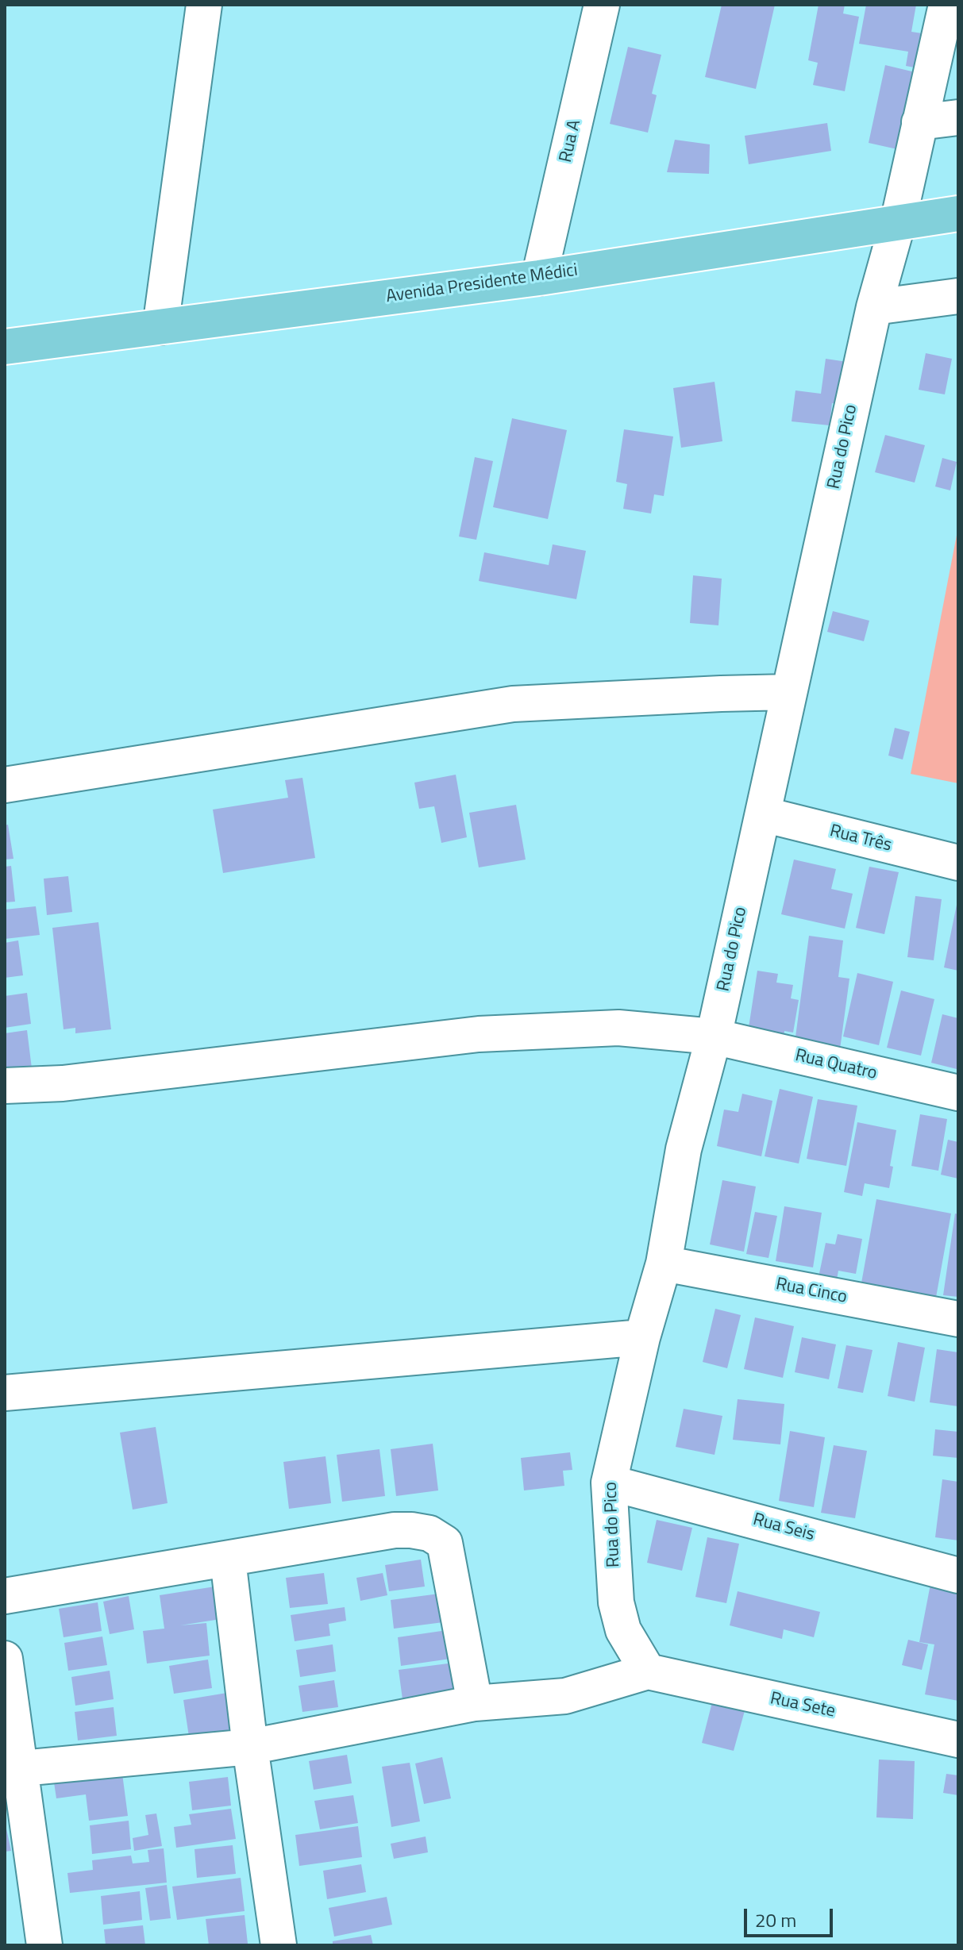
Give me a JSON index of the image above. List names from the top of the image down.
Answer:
{
  "streets": {
    "main road": ["Avenida Presidente Médici"],
    "street": [
      "Rua A",
      "Rua do Pico",
      "Rua Três",
      "Rua Quatro",
      "Rua Cinco",
      "Rua Seis",
      "Rua Sete"
    ]
  },
  "crossings": [
    ["Rua A", "Avenida Presidente Médici"],
    ["Avenida Presidente Médici", "Rua do Pico"],
    ["Rua do Pico", "Rua Três"],
    ["Rua do Pico", "Rua Quatro"],
    ["Rua do Pico", "Rua Cinco"],
    ["Rua do Pico", "Rua Seis"],
    ["Rua do Pico", "Rua Sete"]
  ],
  "scale_bar": "20 m"
}
